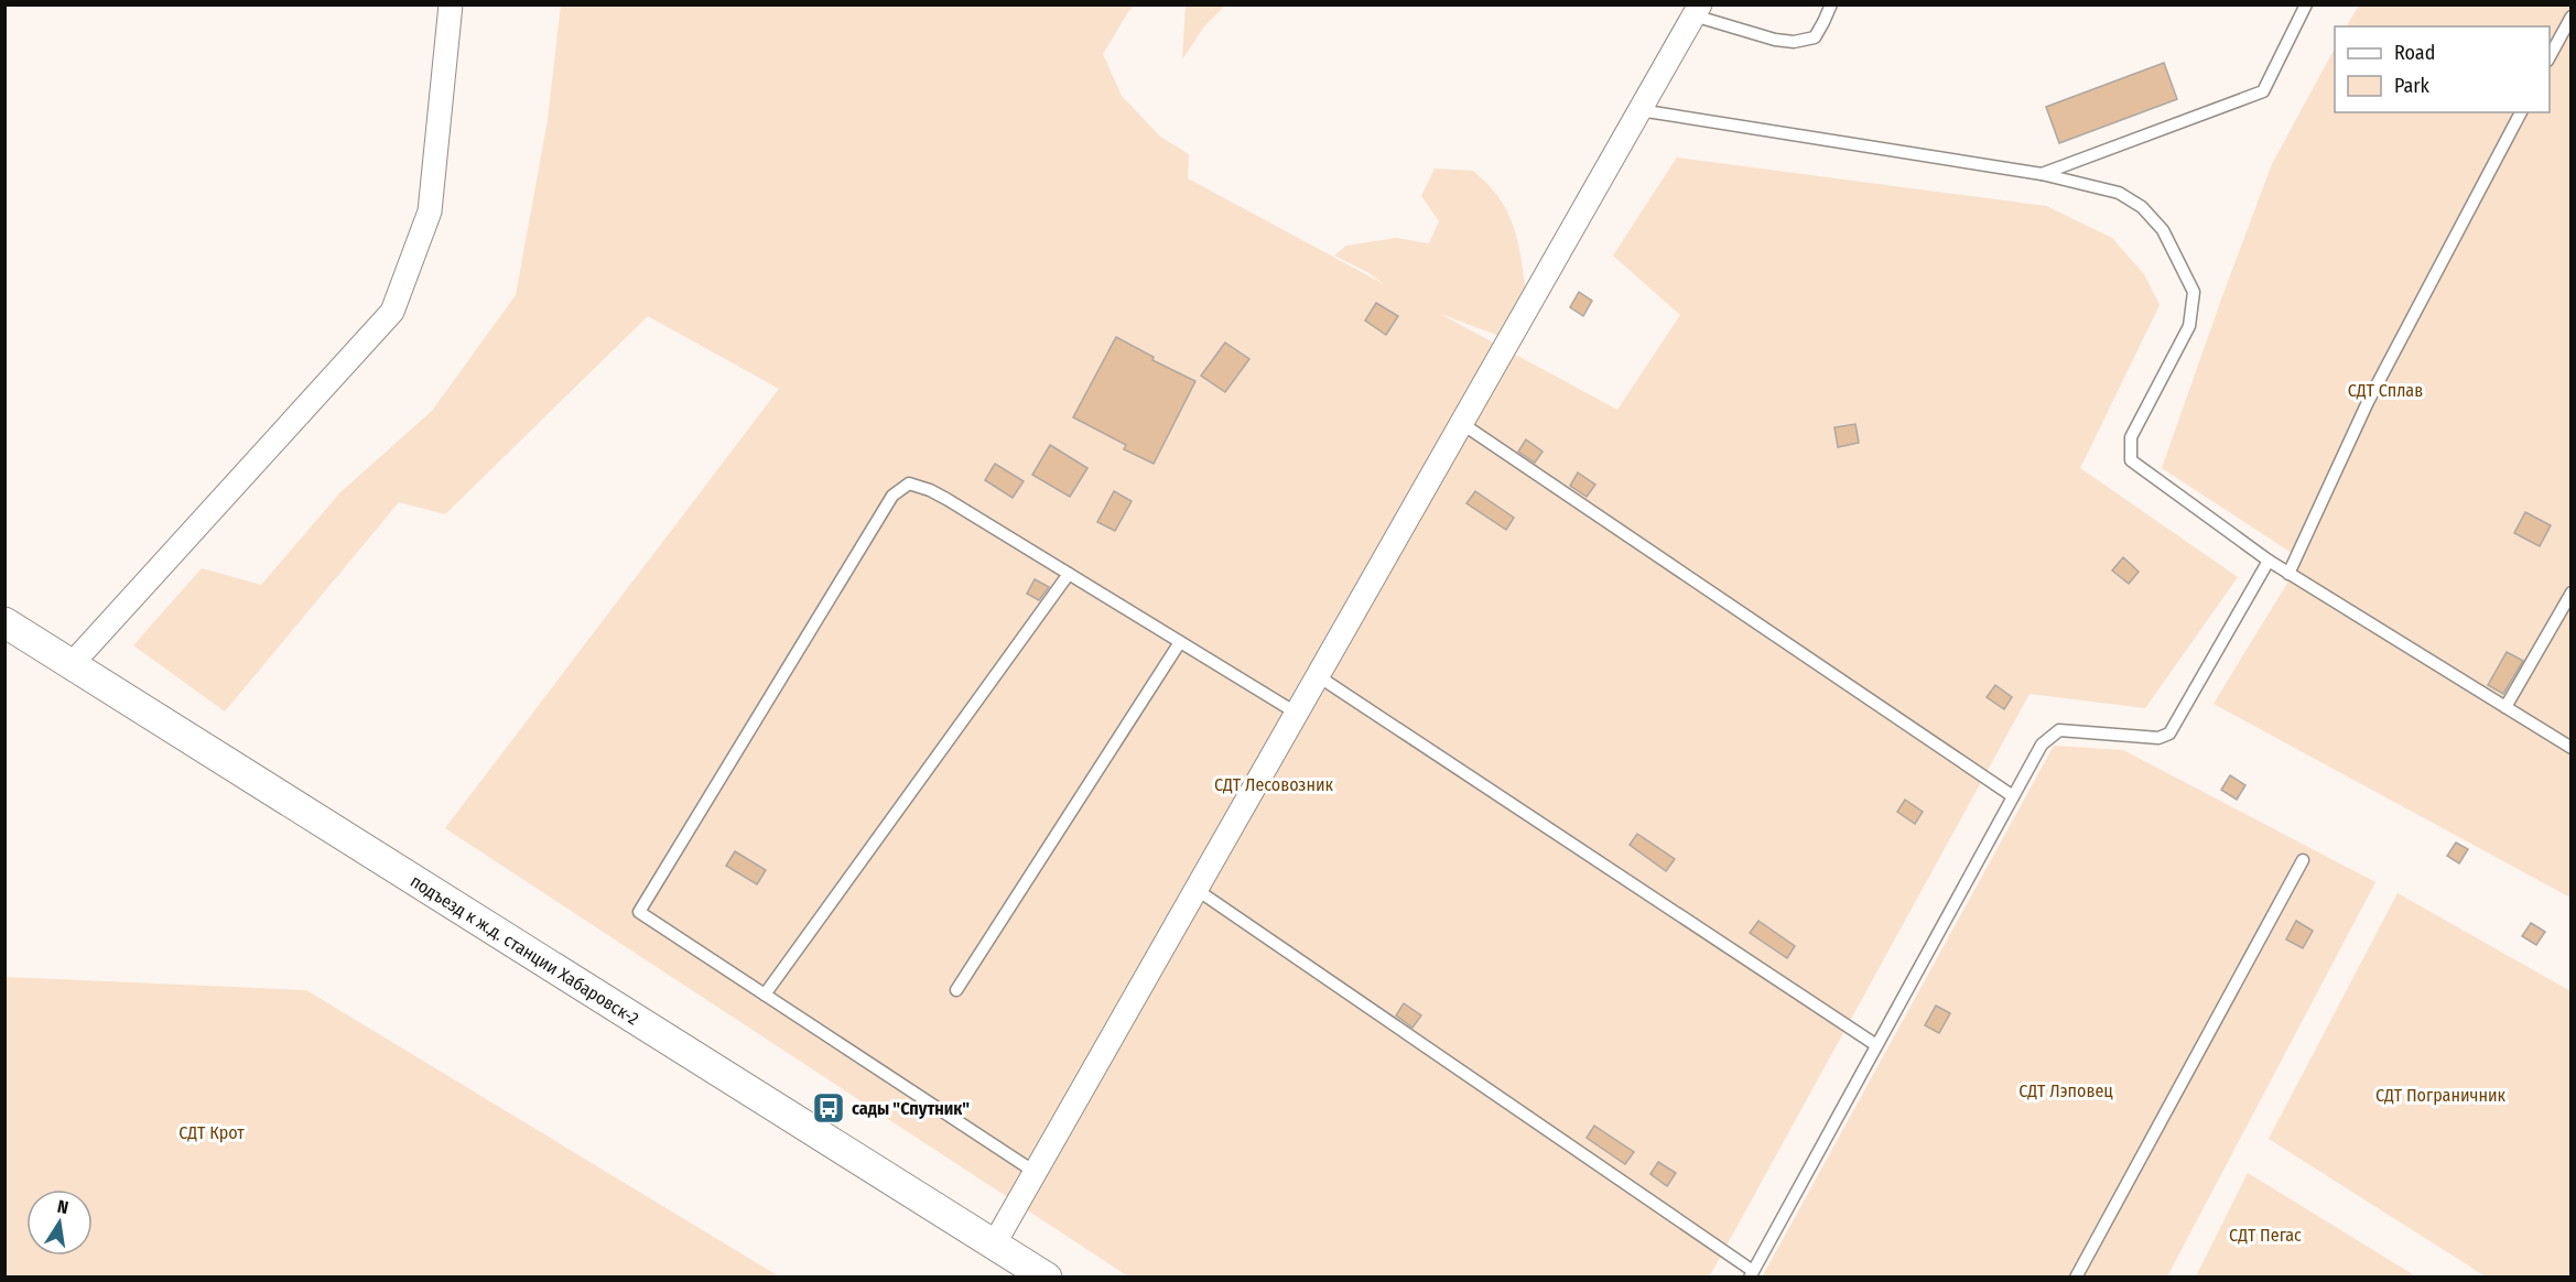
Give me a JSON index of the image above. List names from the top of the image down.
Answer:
{
  "streets": {
    "street": ["подъезд к ж.д. станции Хабаровск-2"]
  },
  "parks": [
    "СДТ Сплав",
    "СДТ Лесовозник",
    "СДТ Лэповец",
    "СДТ Пограничник",
    "СДТ Крот",
    "СДТ Пегас"
  ],
  "places": {
    "bus stop": ["сады \"Спутник\""]
  },
  "legend": ["Road", "Park"],
  "north": "top"
}
